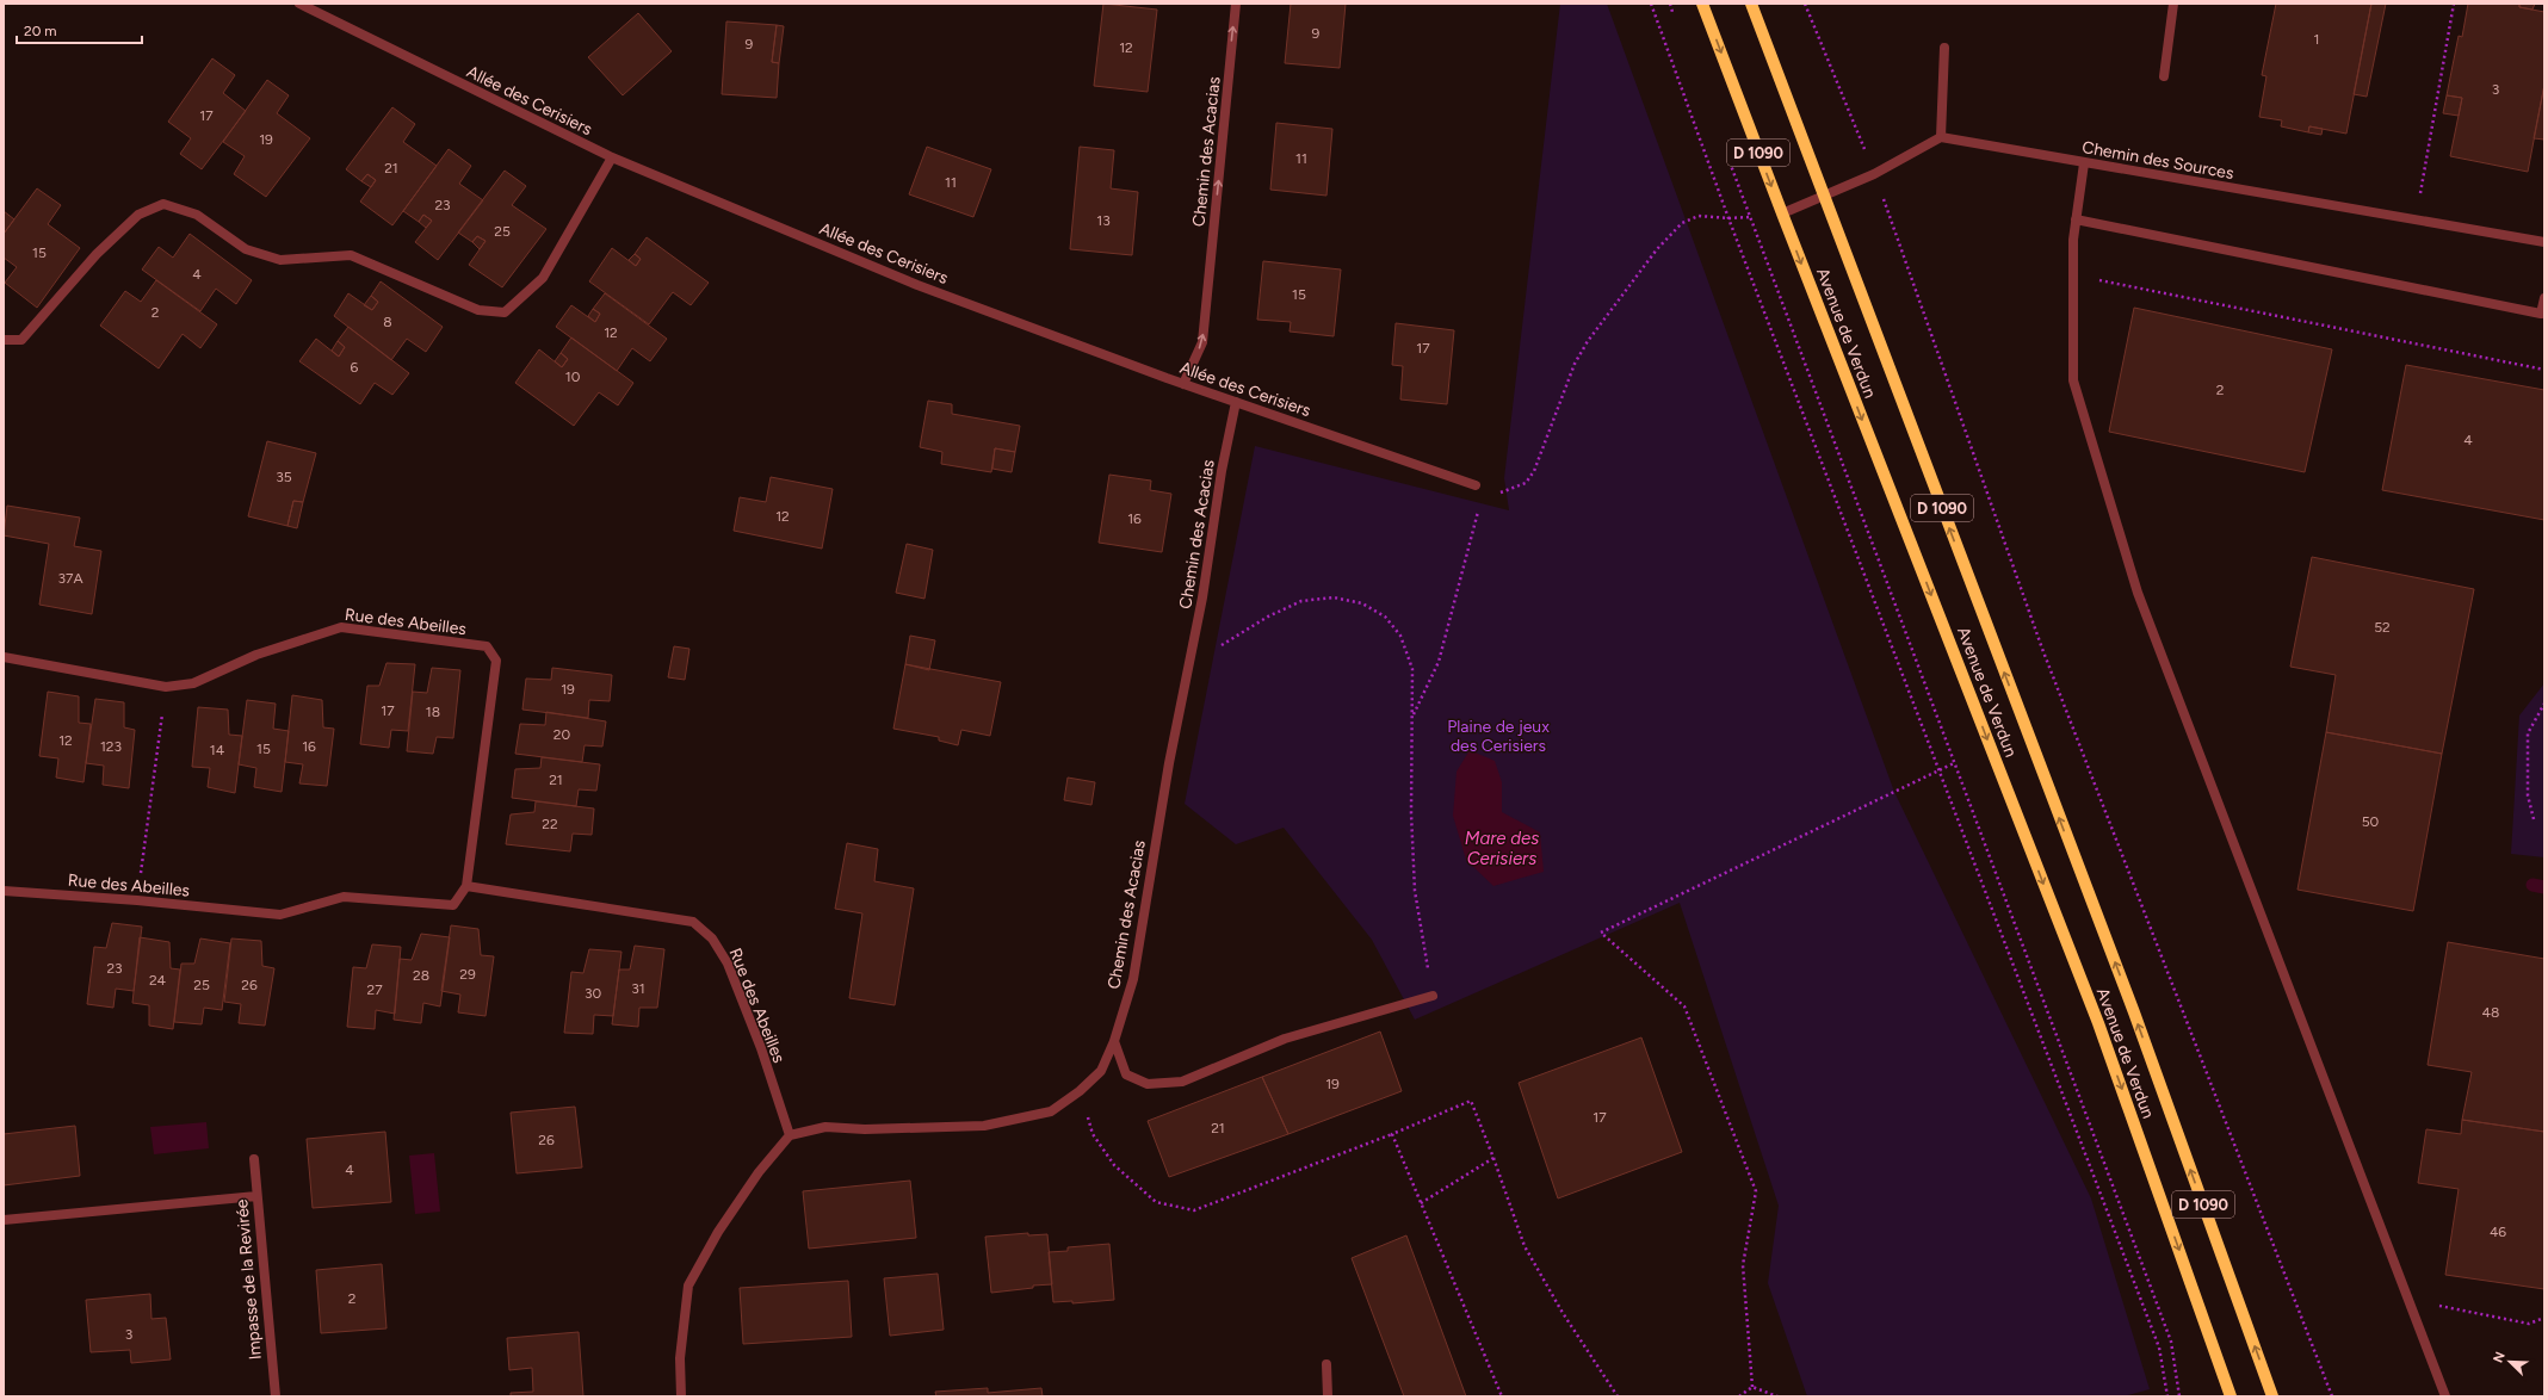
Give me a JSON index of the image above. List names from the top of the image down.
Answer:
{
  "streets": {
    "main road": ["D 1090", "Avenue de Verdun"],
    "street": [
      "Allée des Cerisiers",
      "Chemin des Acacias",
      "Chemin des Sources",
      "Rue des Abeilles",
      "Impasse de la Revirée"
    ]
  },
  "crossings": [
    ["Allée des Cerisiers", "Chemin des Acacias"],
    ["Chemin des Acacias", "Rue des Abeilles"]
  ],
  "water": ["Mare des Cerisiers"],
  "parks": ["Plaine de jeux des Cerisiers"],
  "house_numbers": [
    "9",
    "1",
    "9",
    "12",
    "3",
    "17",
    "19",
    "11",
    "21",
    "11",
    "23",
    "13",
    "25",
    "15",
    "4",
    "15",
    "2",
    "8",
    "12",
    "17",
    "6",
    "10",
    "2",
    "4",
    "35",
    "12",
    "16",
    "37A",
    "52",
    "19",
    "17",
    "18",
    "20",
    "12",
    "123",
    "16",
    "15",
    "14",
    "21",
    "50",
    "22",
    "23",
    "29",
    "28",
    "24",
    "25",
    "26",
    "31",
    "27",
    "30",
    "48",
    "19",
    "17",
    "21",
    "26",
    "4",
    "46",
    "2",
    "3"
  ],
  "scale_bar": "20 m",
  "north": "top left"
}
